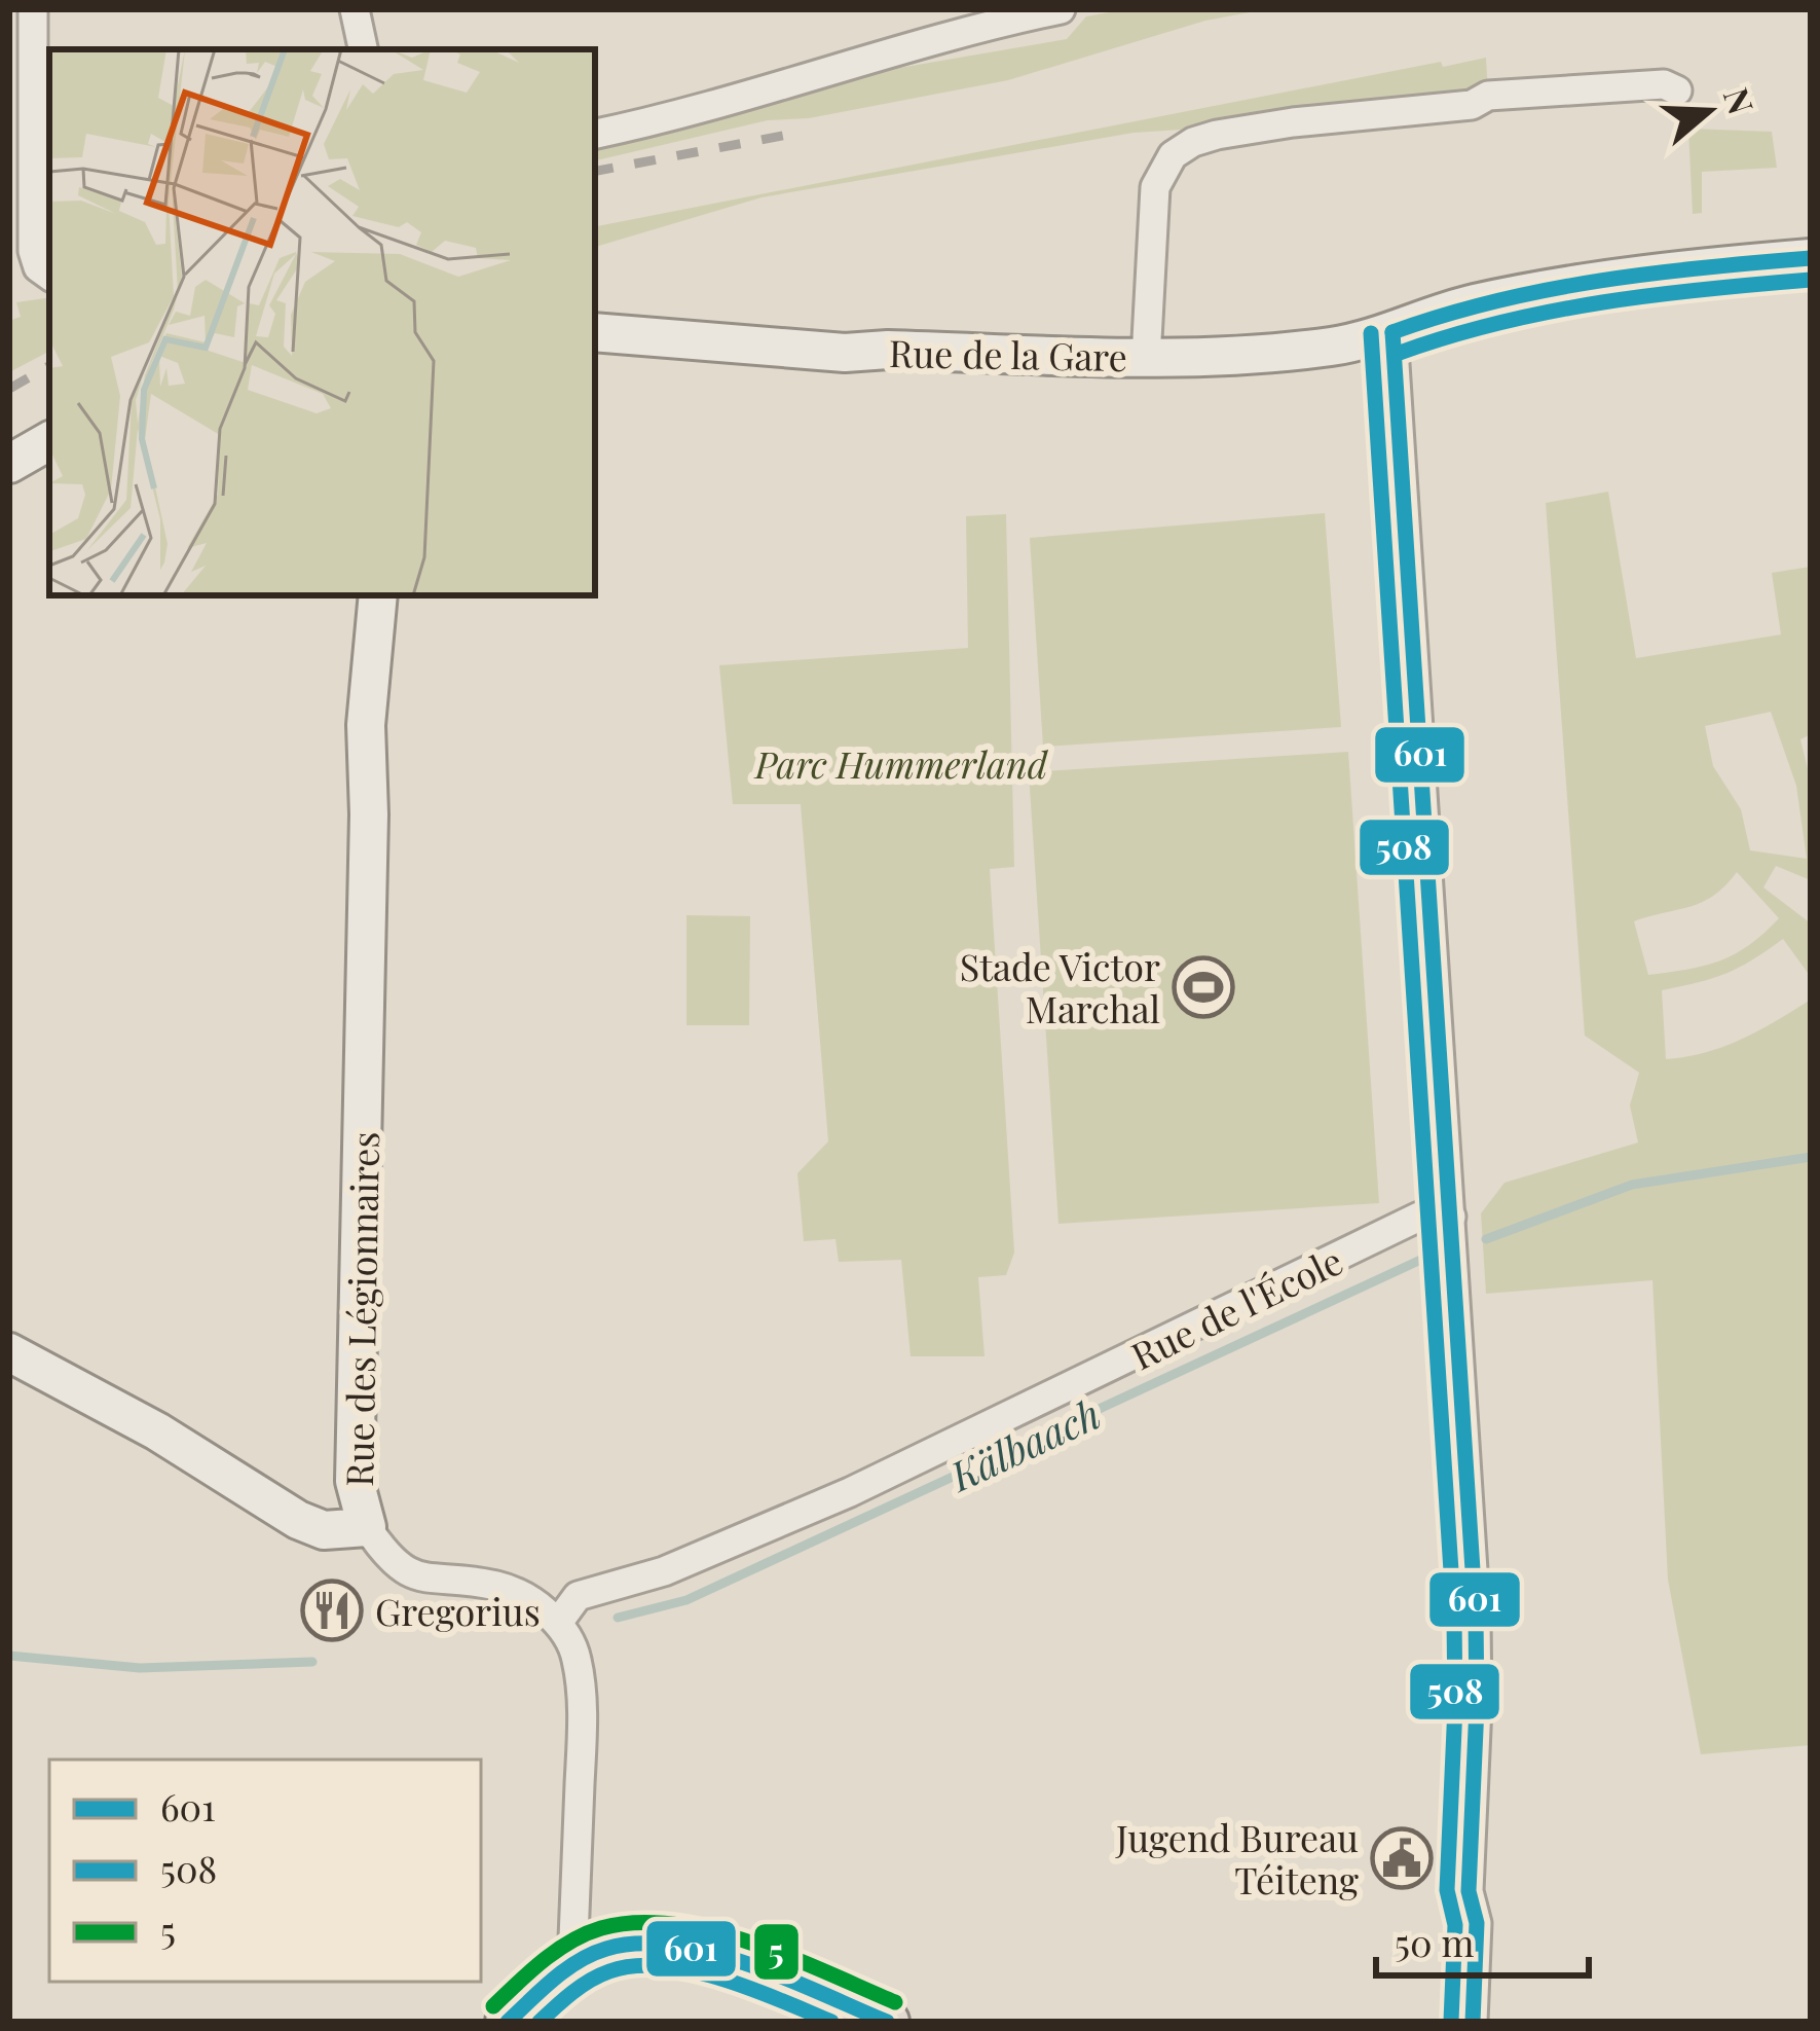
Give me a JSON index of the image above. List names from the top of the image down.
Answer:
{
  "streets": {
    "street": ["Rue de la Gare", "Rue de l'École", "Rue des Légionnaires"]
  },
  "crossings": [
    ["Rue de l'École", "Rue des Légionnaires"]
  ],
  "water": ["Kälbaach"],
  "parks": ["Parc Hummerland"],
  "places": {
    "sports": ["Stade Victor Marchal"],
    "restaurant": ["Gregorius"],
    "public building": ["Jugend Bureau Téiteng"]
  },
  "lines": ["transit line 601", "transit line 508", "transit line 5"],
  "legend": ["601", "508", "5"],
  "scale_bar": "50 m",
  "north": "right"
}
